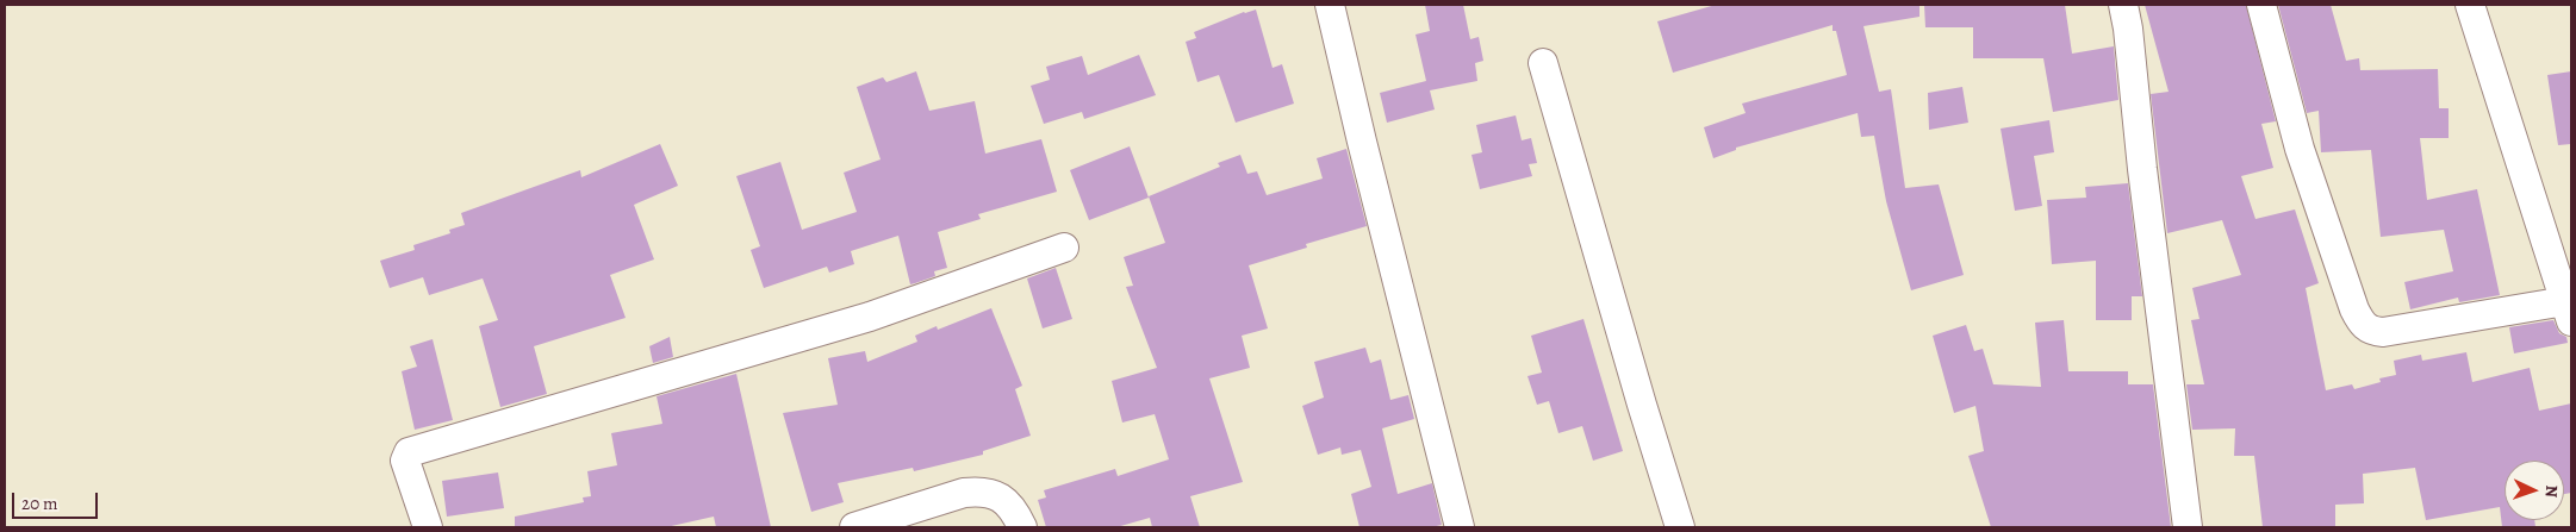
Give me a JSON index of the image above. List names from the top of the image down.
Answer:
{
  "scale_bar": "20 m",
  "north": "right"
}
